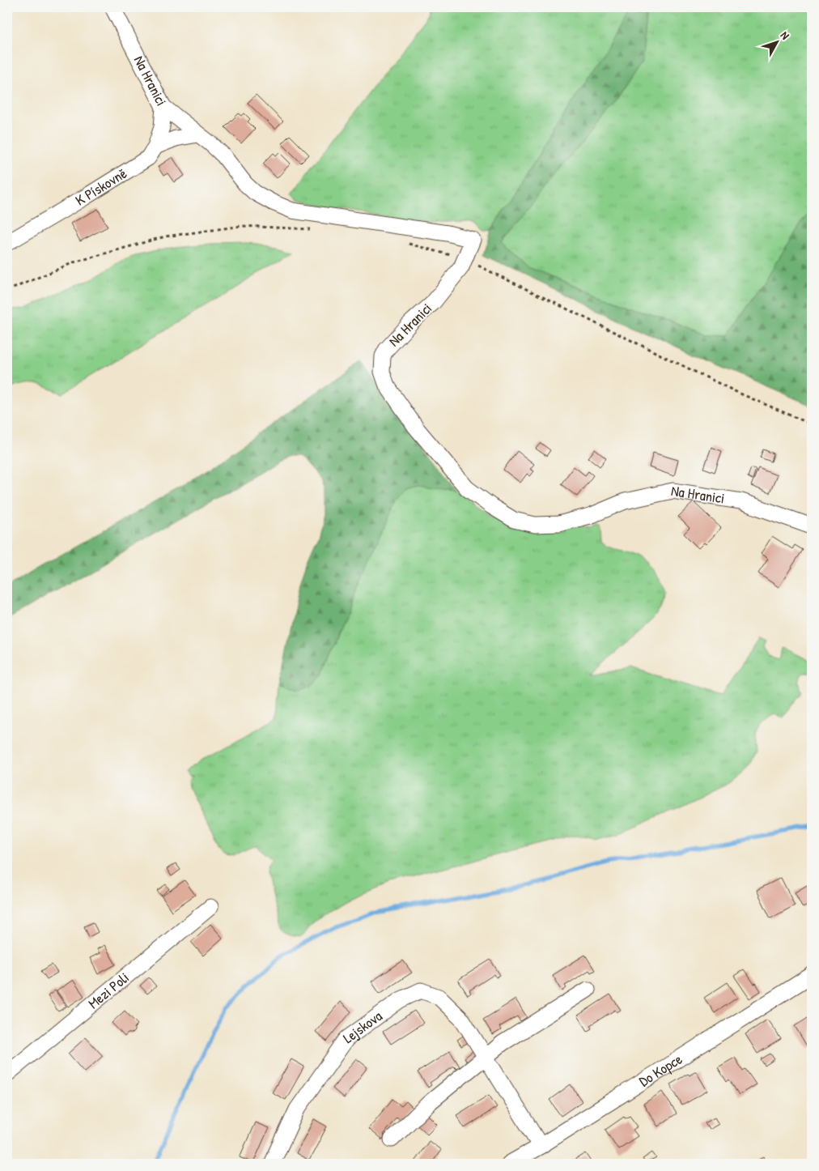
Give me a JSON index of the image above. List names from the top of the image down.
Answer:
{
  "streets": {
    "street": [
      "Na Hranici",
      "K Pískovně",
      "Mezi Poli",
      "Lejskova",
      "Do Kopce"
    ]
  },
  "crossings": [
    ["Na Hranici", "K Pískovně"],
    ["Lejskova", "Do Kopce"]
  ],
  "north": "top right"
}
